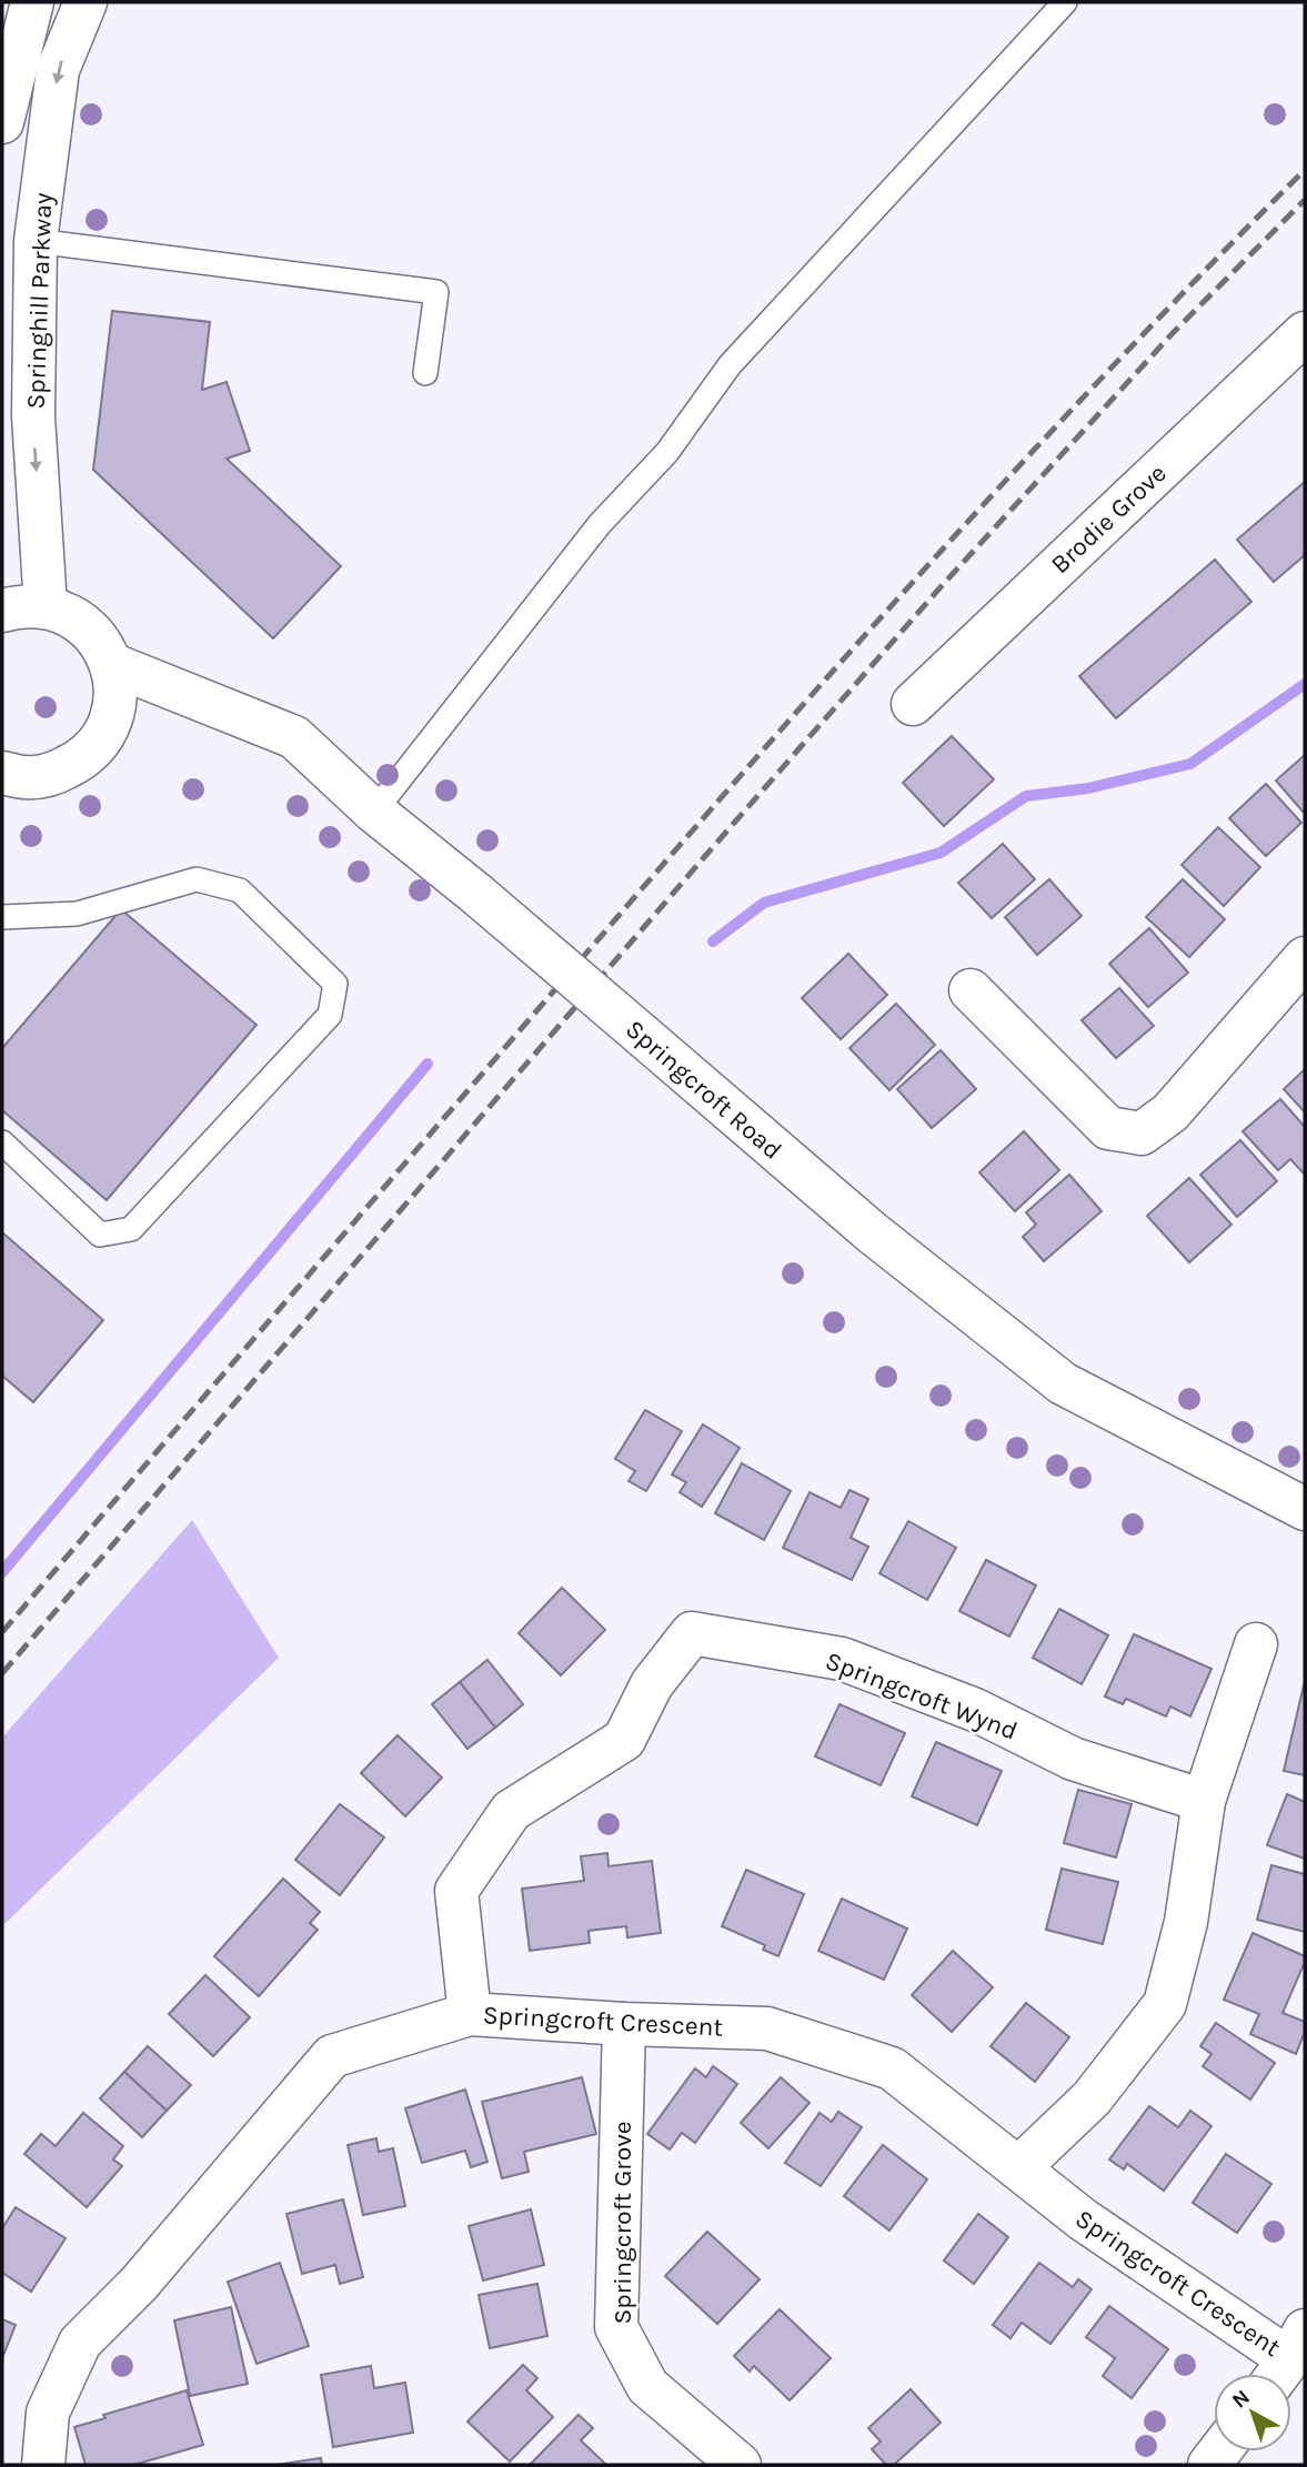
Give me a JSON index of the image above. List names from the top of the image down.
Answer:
{
  "streets": {
    "street": [
      "Springhill Parkway",
      "Brodie Grove",
      "Springcroft Road",
      "Springcroft Wynd",
      "Springcroft Crescent",
      "Springcroft Grove"
    ]
  },
  "crossings": [
    ["Springcroft Wynd", "Springcroft Crescent"],
    ["Springcroft Crescent", "Springcroft Grove"]
  ],
  "one_way": ["Springhill Parkway"],
  "north": "top left"
}
